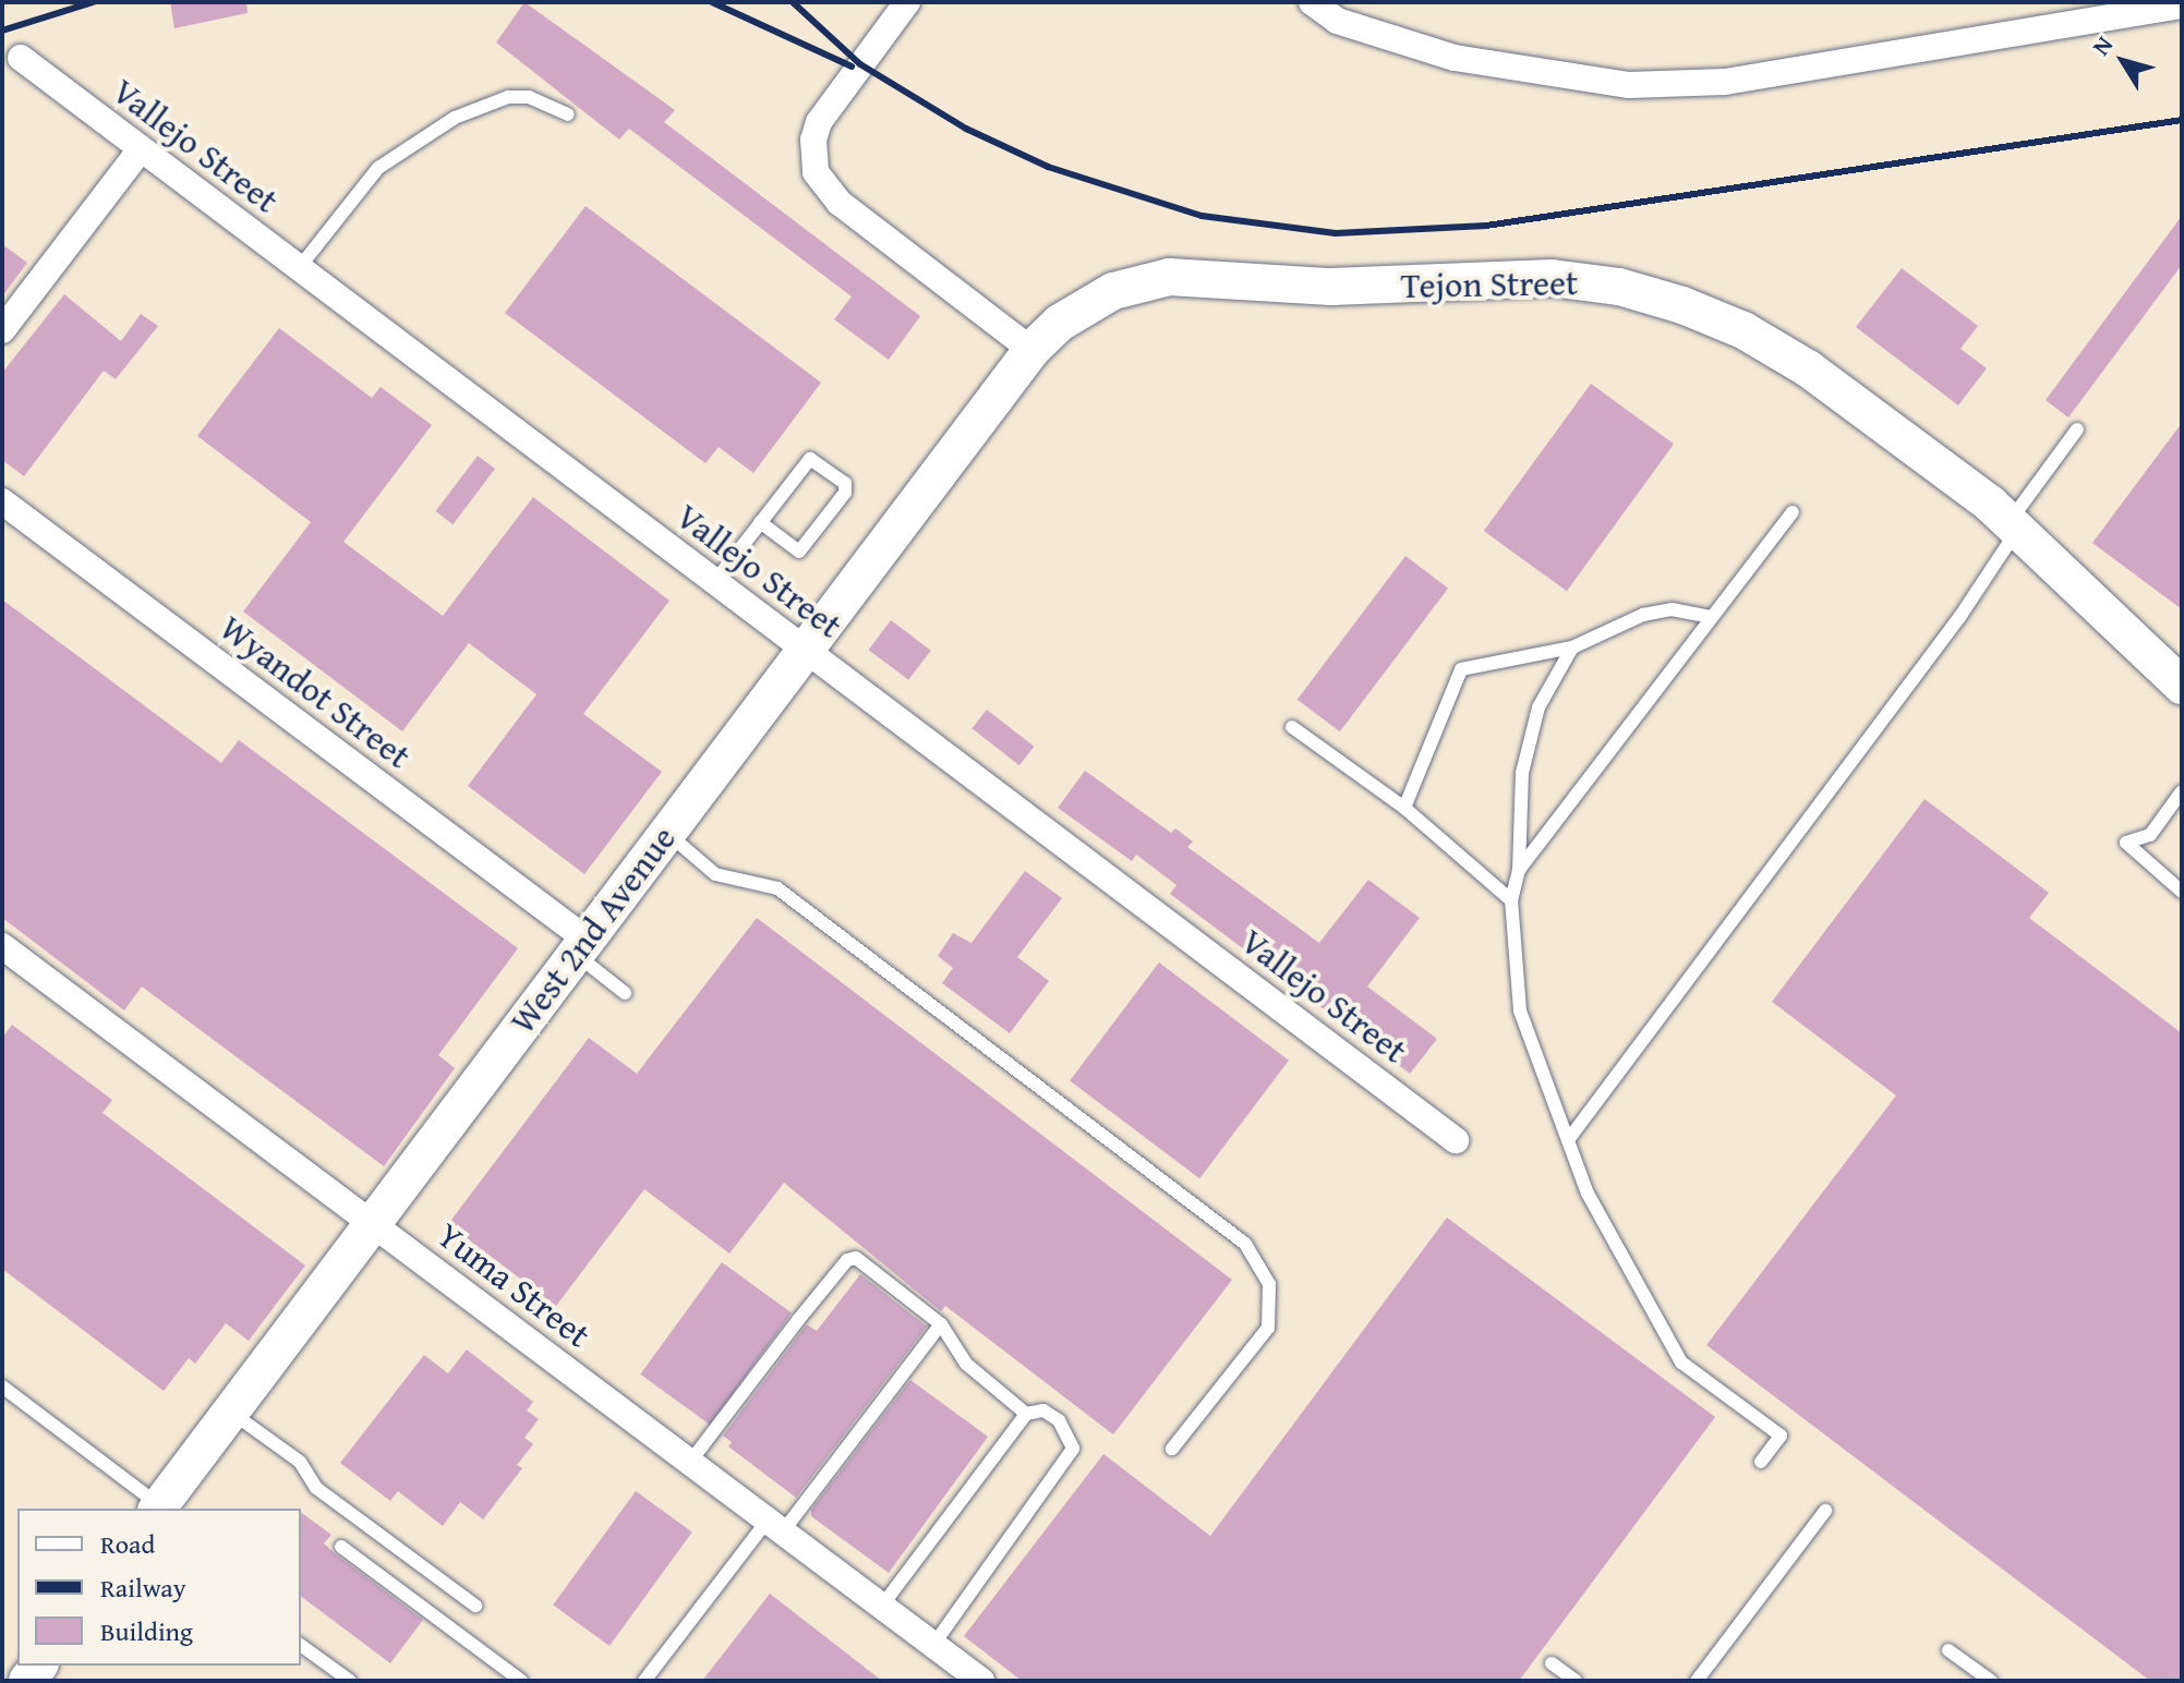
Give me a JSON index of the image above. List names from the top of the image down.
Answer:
{
  "streets": {
    "street": [
      "Vallejo Street",
      "Tejon Street",
      "Wyandot Street",
      "West 2nd Avenue",
      "Yuma Street"
    ]
  },
  "crossings": [
    ["Vallejo Street", "West 2nd Avenue"],
    ["Tejon Street", "West 2nd Avenue"],
    ["Wyandot Street", "West 2nd Avenue"],
    ["West 2nd Avenue", "Yuma Street"]
  ],
  "legend": ["Road", "Railway", "Building"],
  "north": "top left"
}
